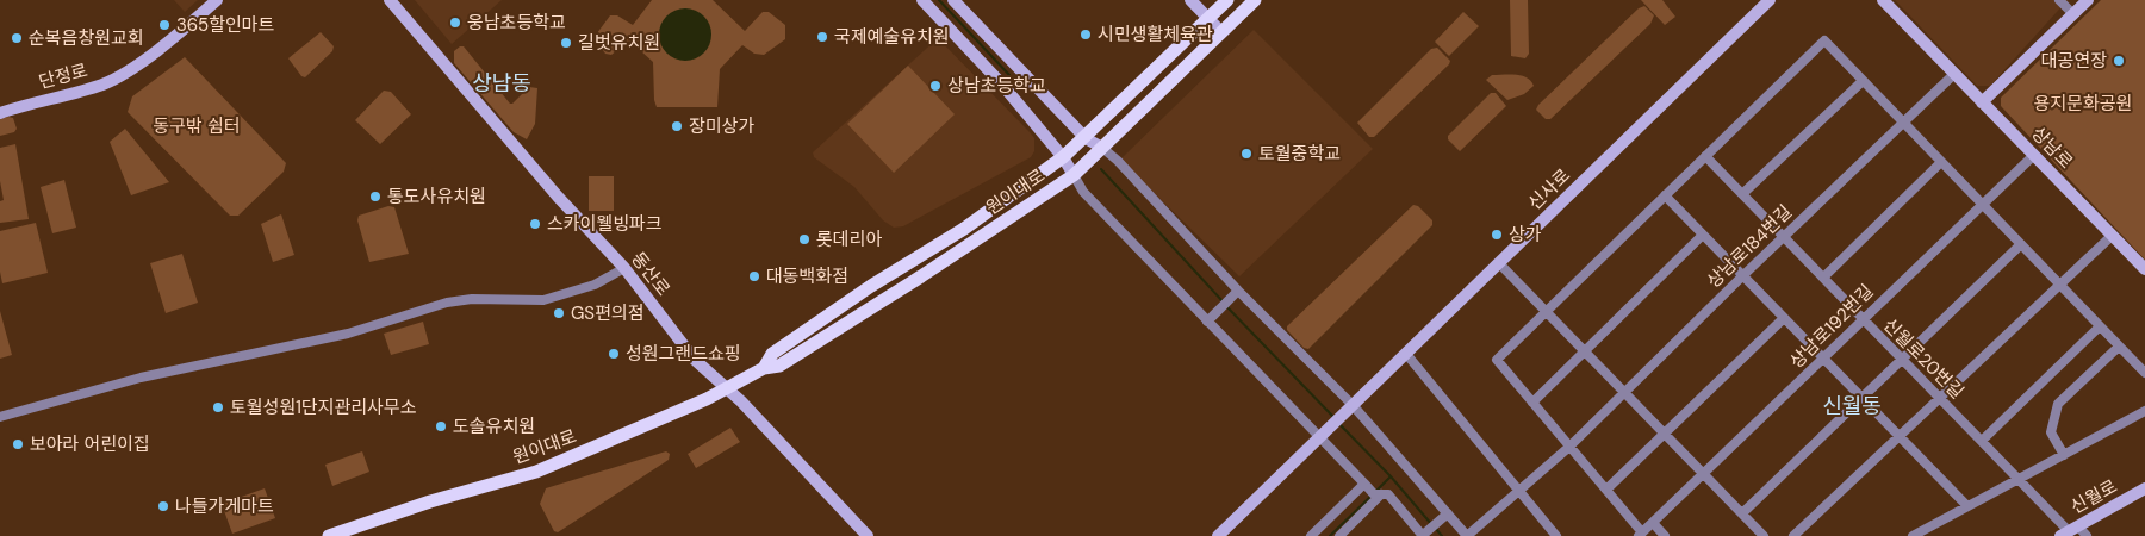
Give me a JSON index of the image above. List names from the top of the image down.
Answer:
{
  "streets": {
    "main road": [
      "단정로",
      "상남로",
      "신사로",
      "원이대로",
      "동산로",
      "신월로"
    ],
    "street": ["상남로184번길", "상남로192번길", "신월로20번길"]
  },
  "crossings": [
    ["상남로", "상남로184번길"],
    ["상남로", "상남로192번길"],
    ["원이대로", "동산로"],
    ["상남로184번길", "신월로20번길"],
    ["상남로192번길", "신월로20번길"],
    ["신월로20번길", "신월로"]
  ],
  "districts": ["상남동", "신월동"],
  "parks": ["용지문화공원", "동구밖 쉼터"],
  "places": [
    "웅남초등학교",
    "365할인마트",
    "시민생활체육관",
    "국제예술유치원",
    "순복음창원교회",
    "길벗유치원",
    "대공연장",
    "상남초등학교",
    "장미상가",
    "토월중학교",
    "통도사유치원",
    "스카이웰빙파크",
    "상가",
    "롯데리아",
    "대동백화점",
    "GS편의점",
    "성원그랜드쇼핑",
    "토월성원1단지관리사무소",
    "도솔유치원",
    "보아라 어린이집",
    "나들가게마트"
  ]
}
